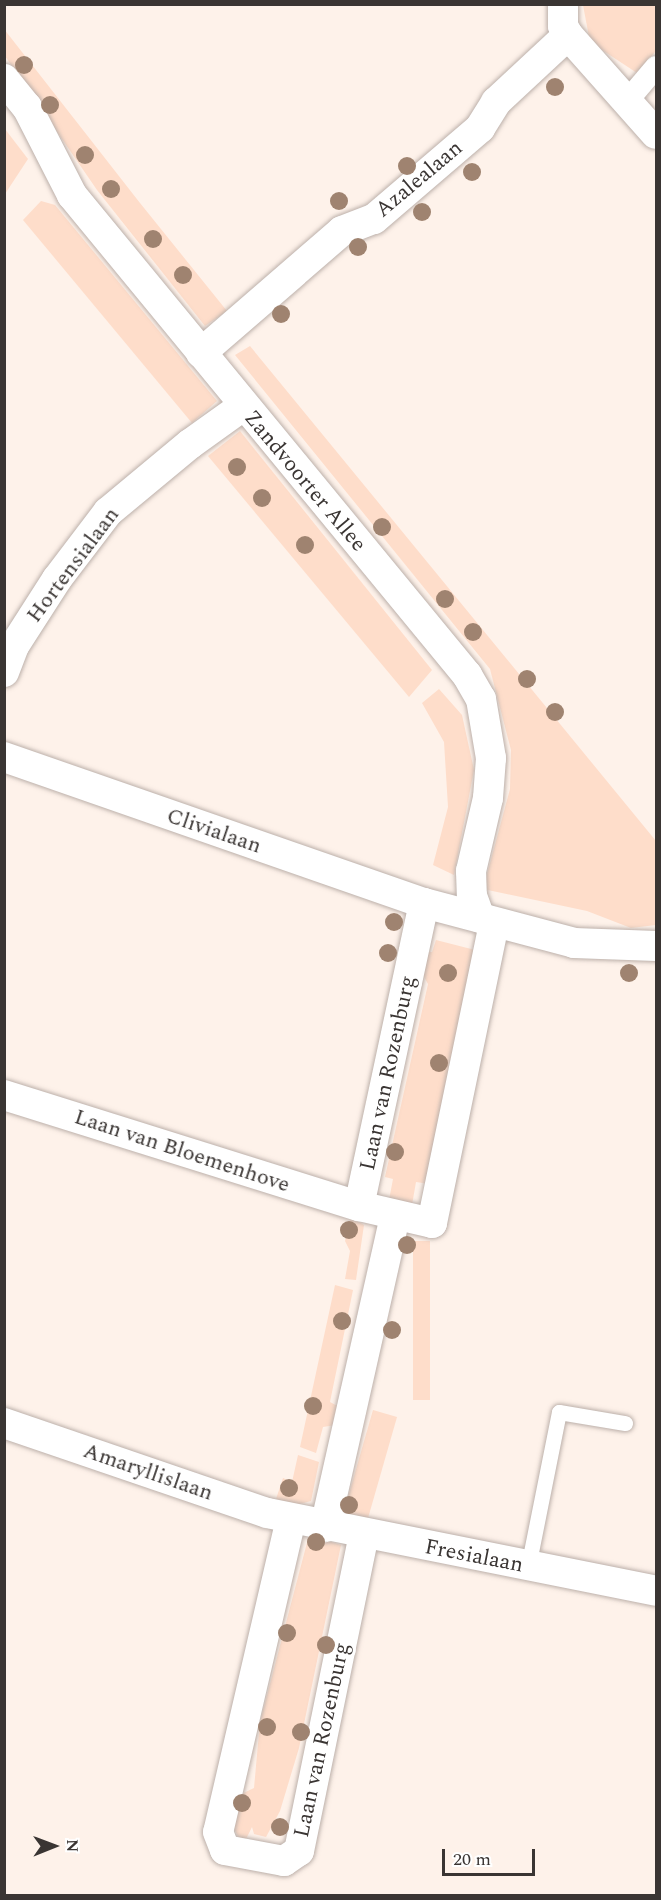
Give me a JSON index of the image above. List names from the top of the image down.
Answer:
{
  "streets": {
    "street": [
      "Azalealaan",
      "Zandvoorter Allee",
      "Hortensialaan",
      "Clivialaan",
      "Laan van Rozenburg",
      "Laan van Bloemenhove",
      "Amaryllislaan",
      "Fresialaan"
    ]
  },
  "crossings": [
    ["Azalealaan", "Zandvoorter Allee"],
    ["Zandvoorter Allee", "Hortensialaan"],
    ["Clivialaan", "Laan van Rozenburg"],
    ["Laan van Rozenburg", "Laan van Bloemenhove"],
    ["Laan van Rozenburg", "Amaryllislaan"],
    ["Laan van Rozenburg", "Fresialaan"],
    ["Amaryllislaan", "Fresialaan"]
  ],
  "scale_bar": "20 m",
  "north": "right"
}
